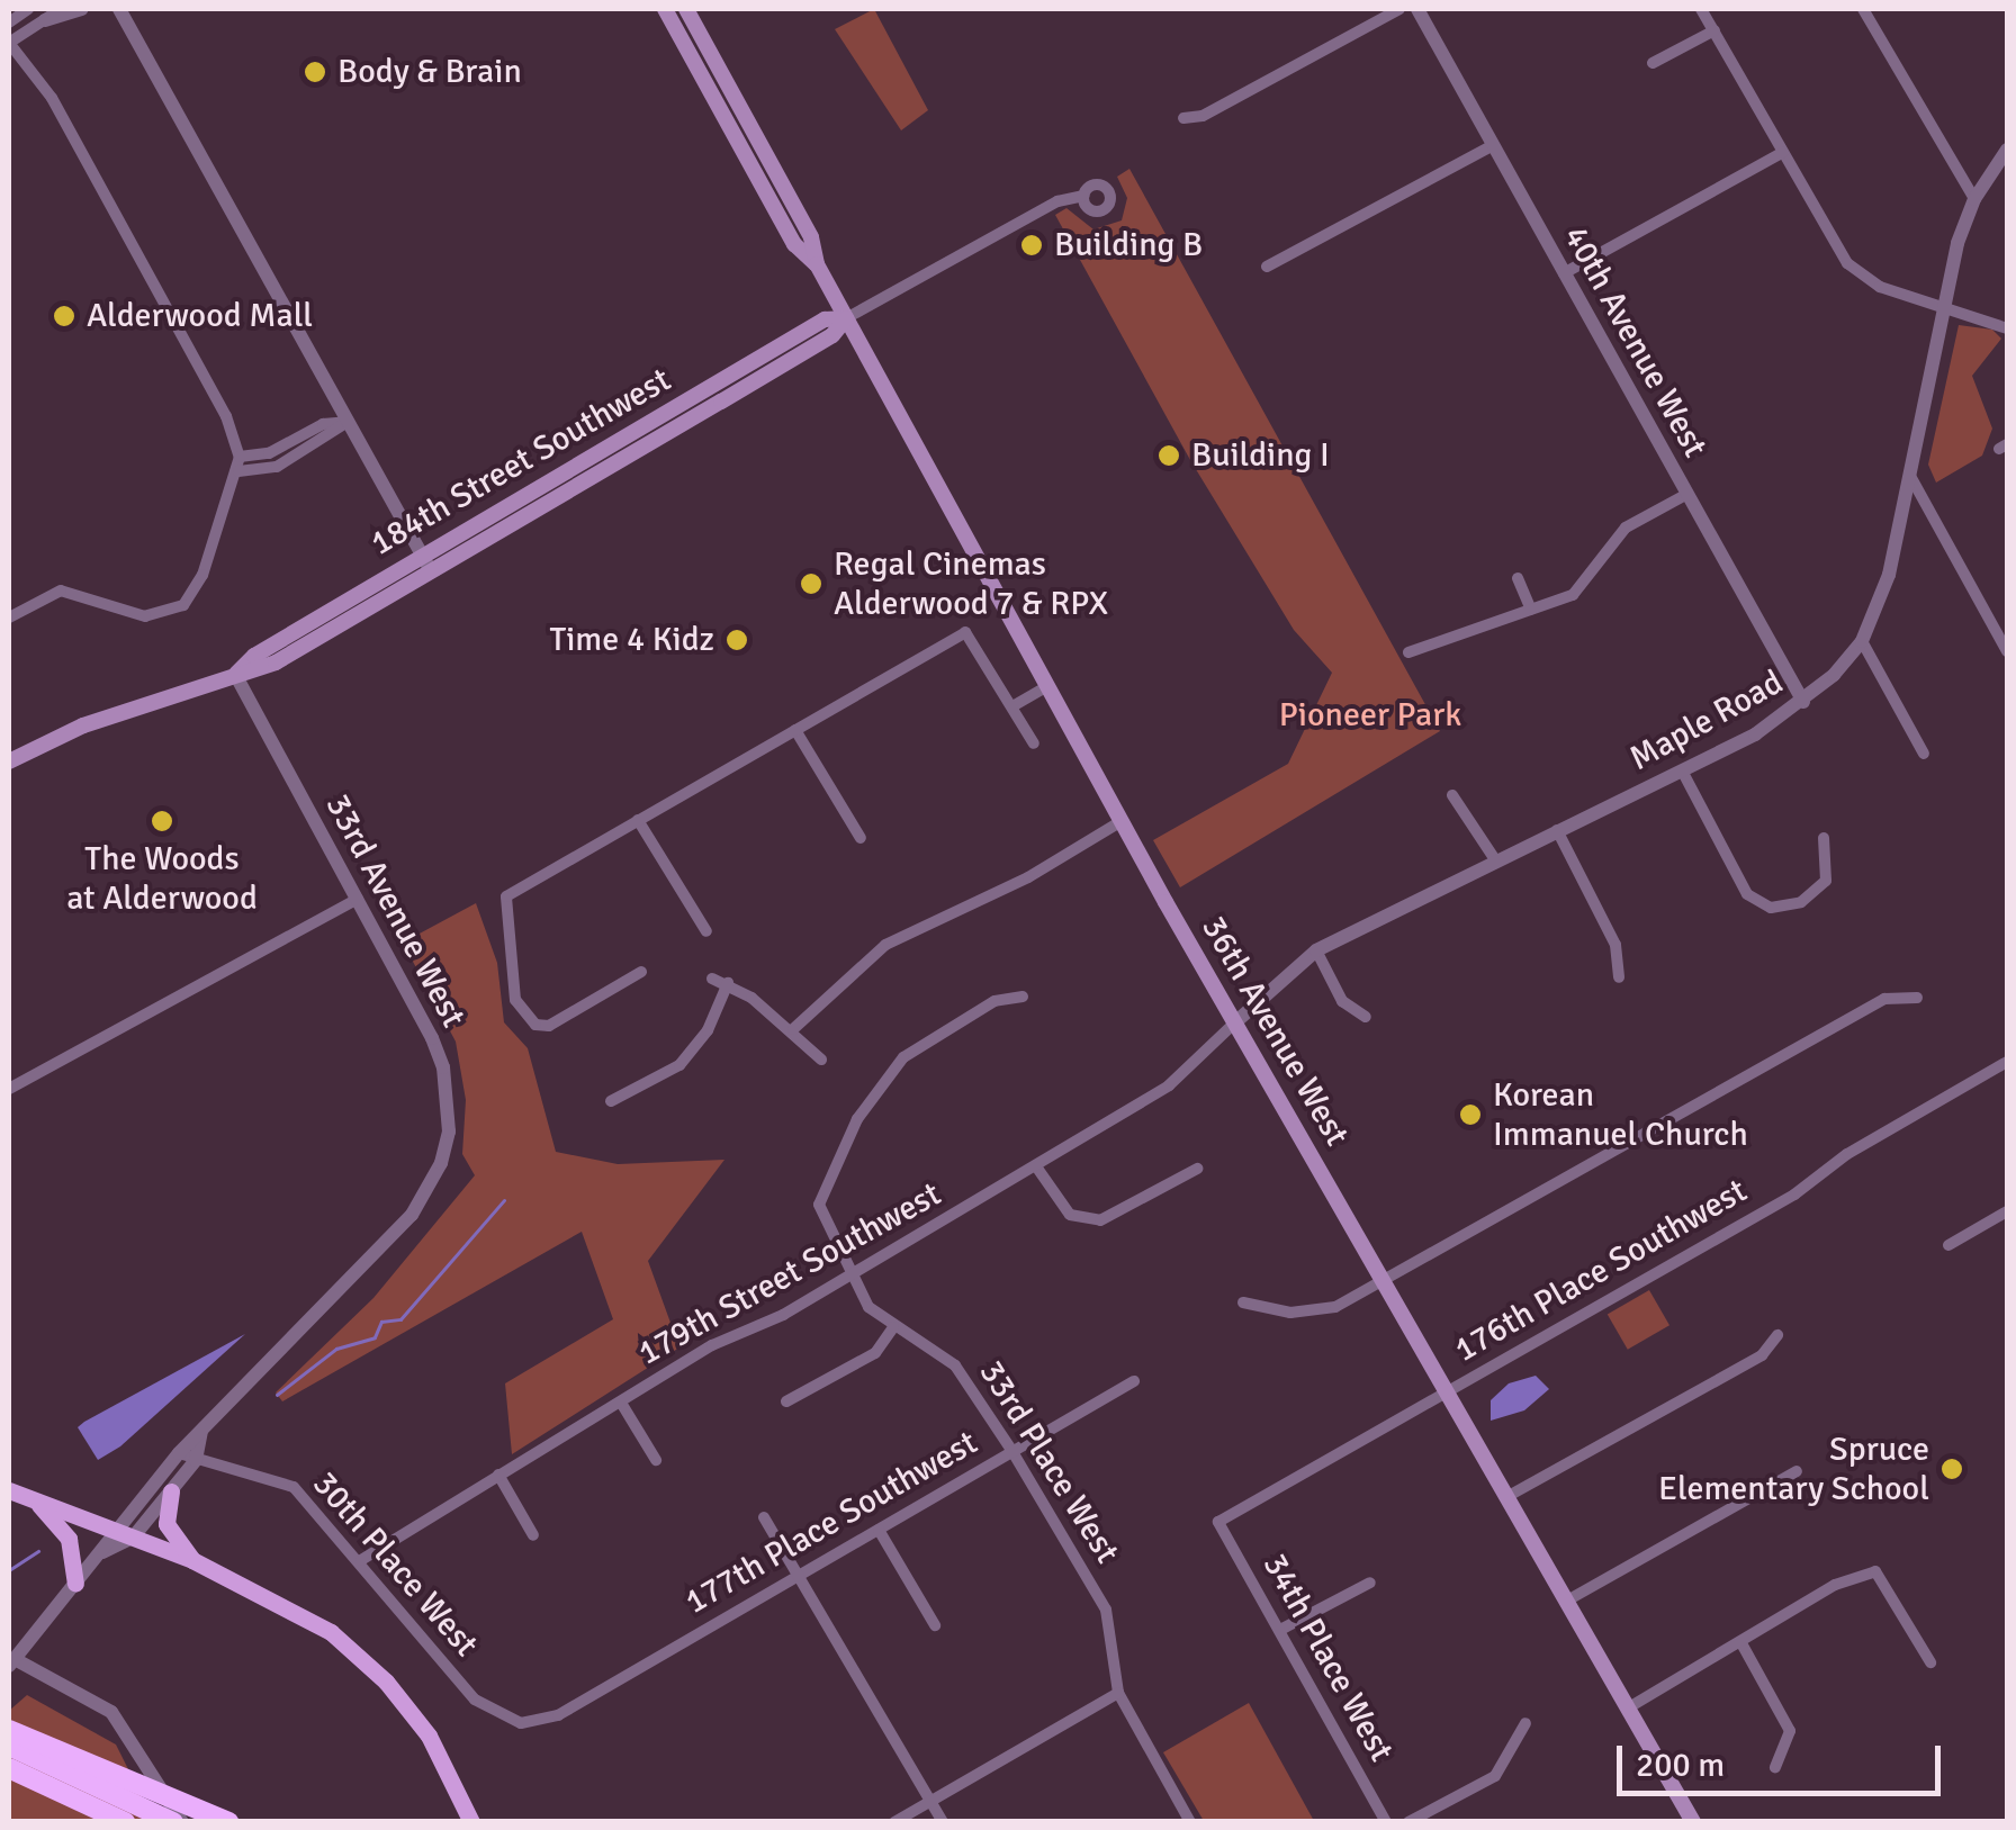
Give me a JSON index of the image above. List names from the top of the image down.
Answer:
{
  "streets": {
    "main road": ["184th Street Southwest", "36th Avenue West"],
    "street": [
      "40th Avenue West",
      "Maple Road",
      "33rd Avenue West",
      "176th Place Southwest",
      "179th Street Southwest",
      "33rd Place West",
      "177th Place Southwest",
      "30th Place West",
      "34th Place West"
    ]
  },
  "crossings": [
    ["40th Avenue West", "Maple Road"],
    ["184th Street Southwest", "33rd Avenue West"],
    ["184th Street Southwest", "36th Avenue West"],
    ["Maple Road", "36th Avenue West"],
    ["Maple Road", "179th Street Southwest"],
    ["33rd Avenue West", "30th Place West"],
    ["36th Avenue West", "176th Place Southwest"],
    ["36th Avenue West", "179th Street Southwest"],
    ["176th Place Southwest", "34th Place West"],
    ["179th Street Southwest", "33rd Place West"],
    ["179th Street Southwest", "30th Place West"],
    ["33rd Place West", "177th Place Southwest"],
    ["177th Place Southwest", "30th Place West"]
  ],
  "parks": ["Pioneer Park"],
  "places": [
    "Body & Brain",
    "Building B",
    "Alderwood Mall",
    "Building I",
    "Regal Cinemas Alderwood 7 & RPX",
    "Time 4 Kidz",
    "The Woods at Alderwood",
    "Korean Immanuel Church",
    "Spruce Elementary School"
  ],
  "scale_bar": "200 m"
}
